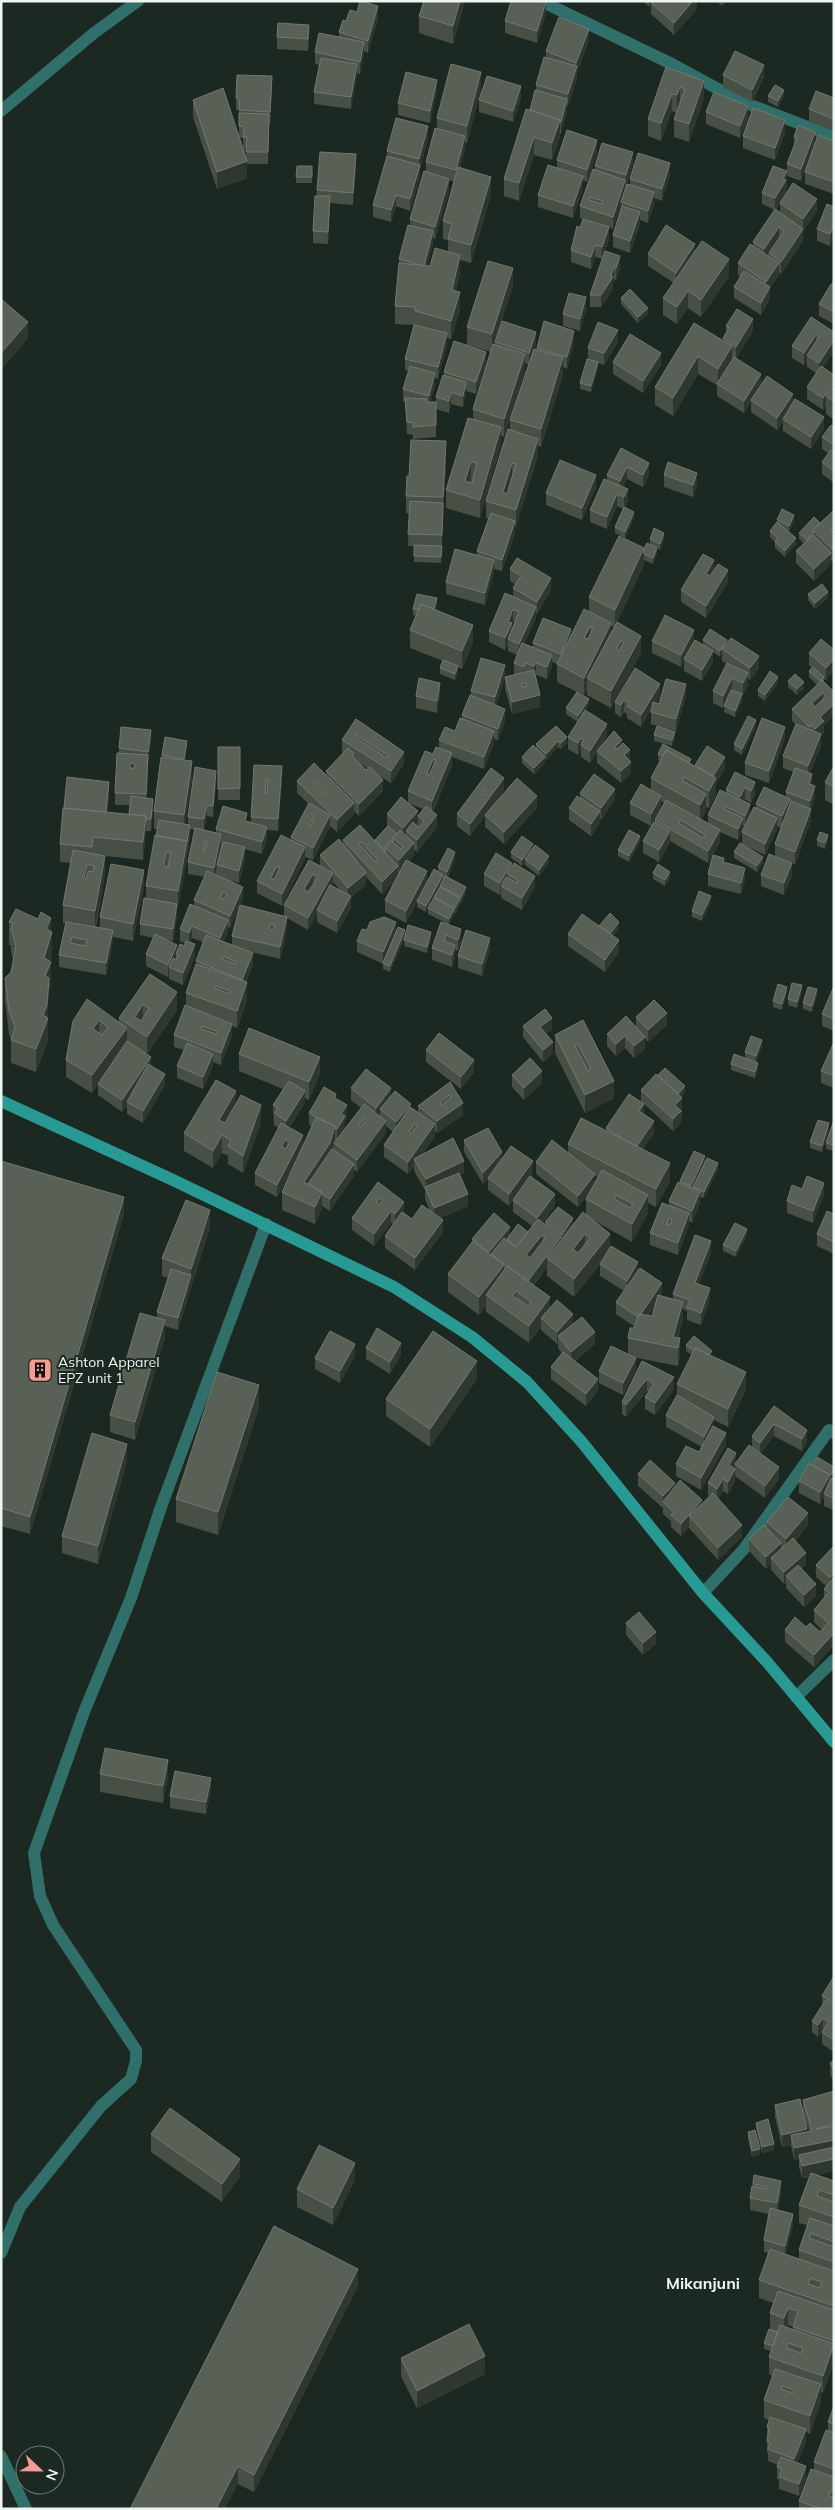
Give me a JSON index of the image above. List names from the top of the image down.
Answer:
{
  "districts": ["Mikanjuni"],
  "places": {
    "building": ["Ashton Apparel EPZ unit 1"]
  },
  "north": "right"
}
